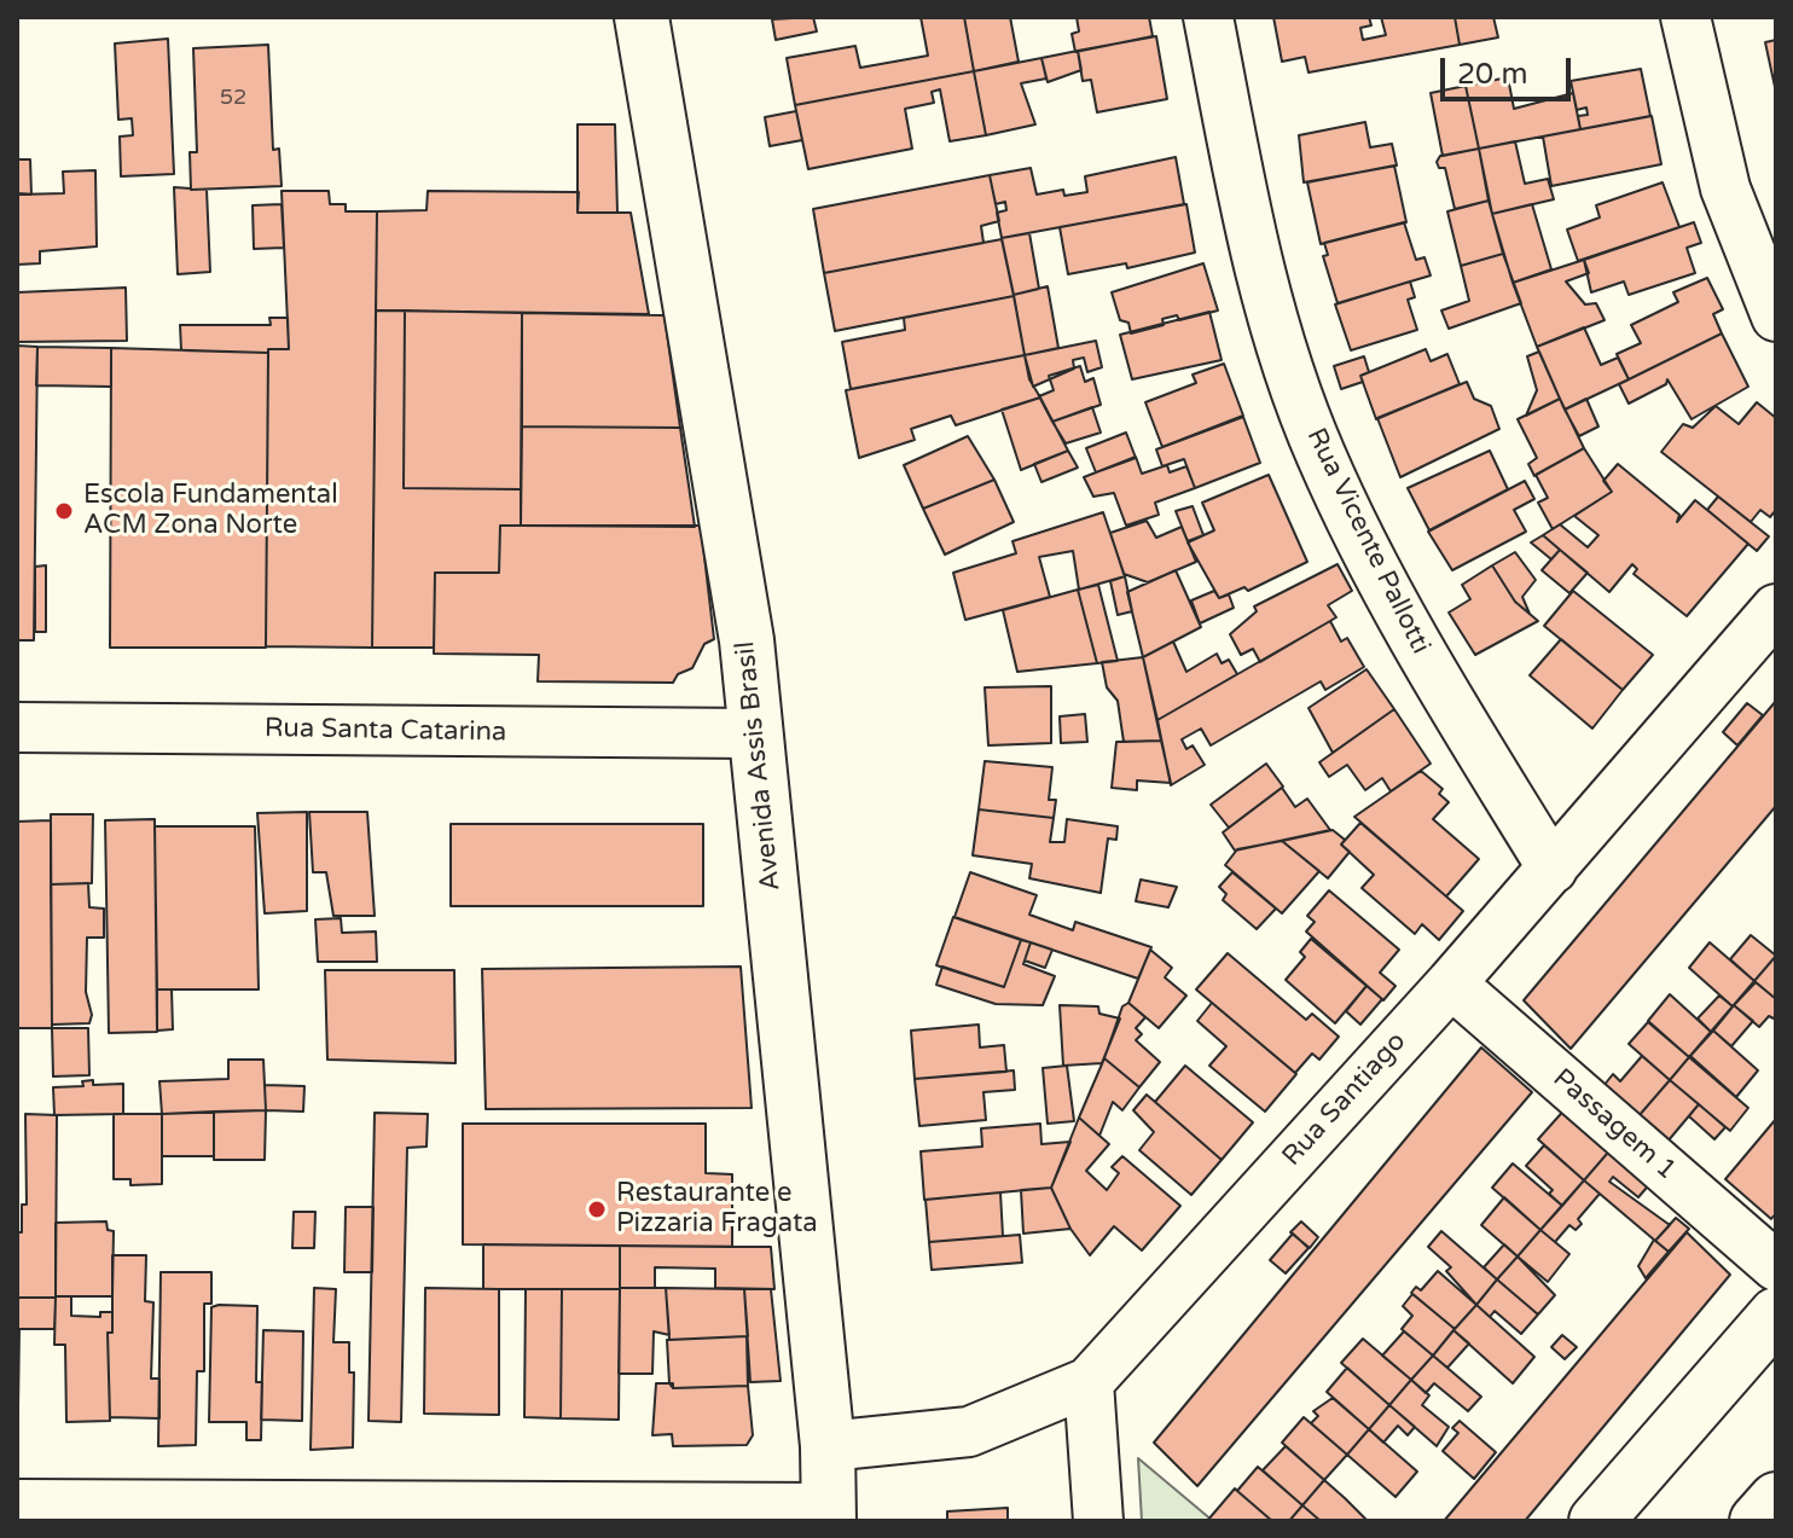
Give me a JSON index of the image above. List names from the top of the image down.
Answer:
{
  "streets": {
    "main road": ["Avenida Assis Brasil"],
    "street": [
      "Rua Vicente Pallotti",
      "Rua Santa Catarina",
      "Rua Santiago",
      "Passagem 1"
    ]
  },
  "crossings": [
    ["Rua Vicente Pallotti", "Rua Santiago"],
    ["Rua Santa Catarina", "Avenida Assis Brasil"],
    ["Avenida Assis Brasil", "Rua Santiago"],
    ["Rua Santiago", "Passagem 1"]
  ],
  "places": ["Escola Fundamental ACM Zona Norte", "Restaurante e Pizzaria Fragata"],
  "house_numbers": ["52"],
  "scale_bar": "20 m"
}
